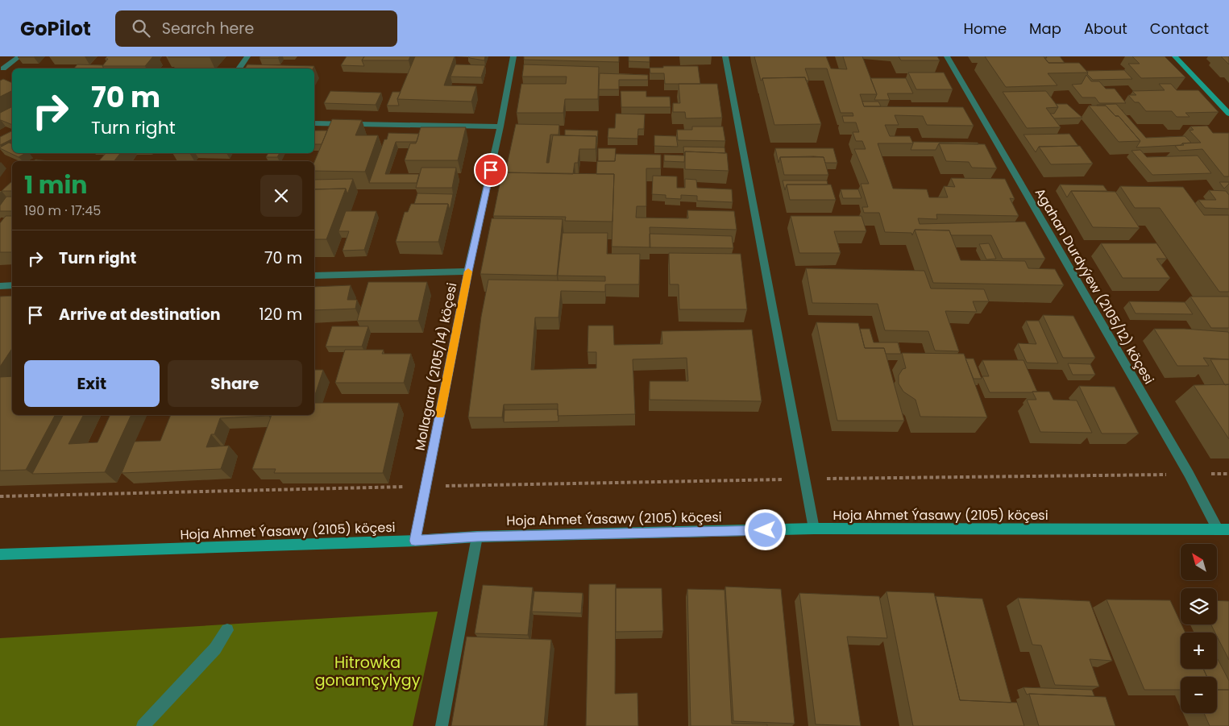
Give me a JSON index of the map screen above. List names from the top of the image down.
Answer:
{
  "streets": {
    "street": ["Agahan Durdyýew (2105/12) köçesi", "Mollagara (2105/14) köçesi", "Hoja Ahmet Ýasawy (2105) köçesi"]
  },
  "crossings": [
    ["Agahan Durdyýew (2105/12) köçesi", "Hoja Ahmet Ýasawy (2105) köçesi"],
    ["Mollagara (2105/14) köçesi", "Hoja Ahmet Ýasawy (2105) köçesi"]
  ],
  "parks": ["Hitrowka gonamçylygy"],
  "north": "top left",
  "page": {
    "header": "GoPilot",
    "search": "Search here",
    "nav": [
      "Home",
      "Map",
      "About",
      "Contact"
    ],
    "turn": ["70 m", "Turn right"],
    "heading": ["1 min", "190 m · 17:45"],
    "list": [
      {
        "name": "Turn right",
        "value": "70 m"
      },
      {
        "name": "Arrive at destination",
        "value": "120 m"
      }
    ],
    "buttons": ["Exit", "Share"],
    "map_buttons": ["+", "−"]
  }
}
